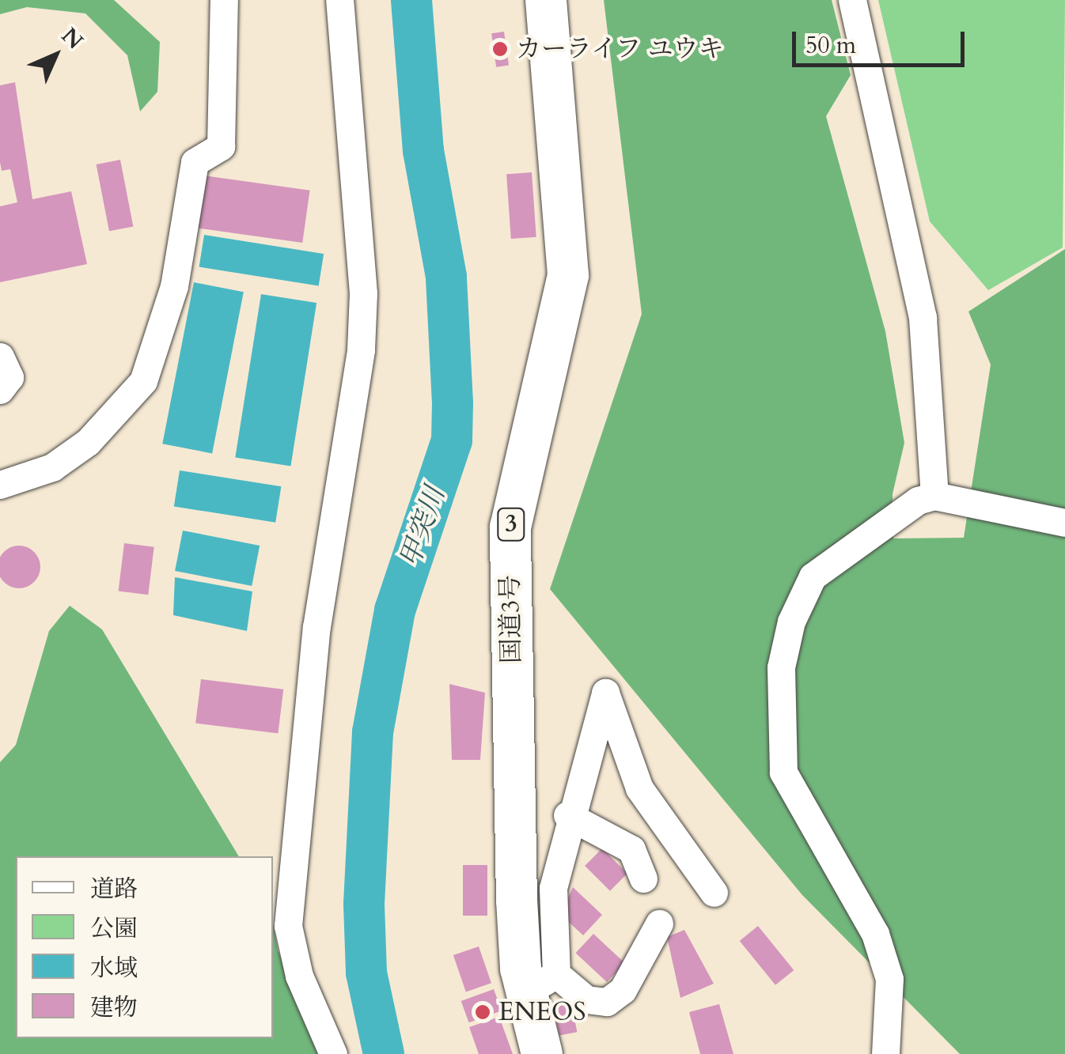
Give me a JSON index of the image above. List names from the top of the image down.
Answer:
{
  "streets": {
    "highway": ["3", "国道3号"]
  },
  "water": ["甲突川"],
  "places": ["カーライフ ユウキ", "ENEOS"],
  "legend": [
    "道路",
    "公園",
    "水域",
    "建物"
  ],
  "scale_bar": "50 m",
  "north": "top right"
}
